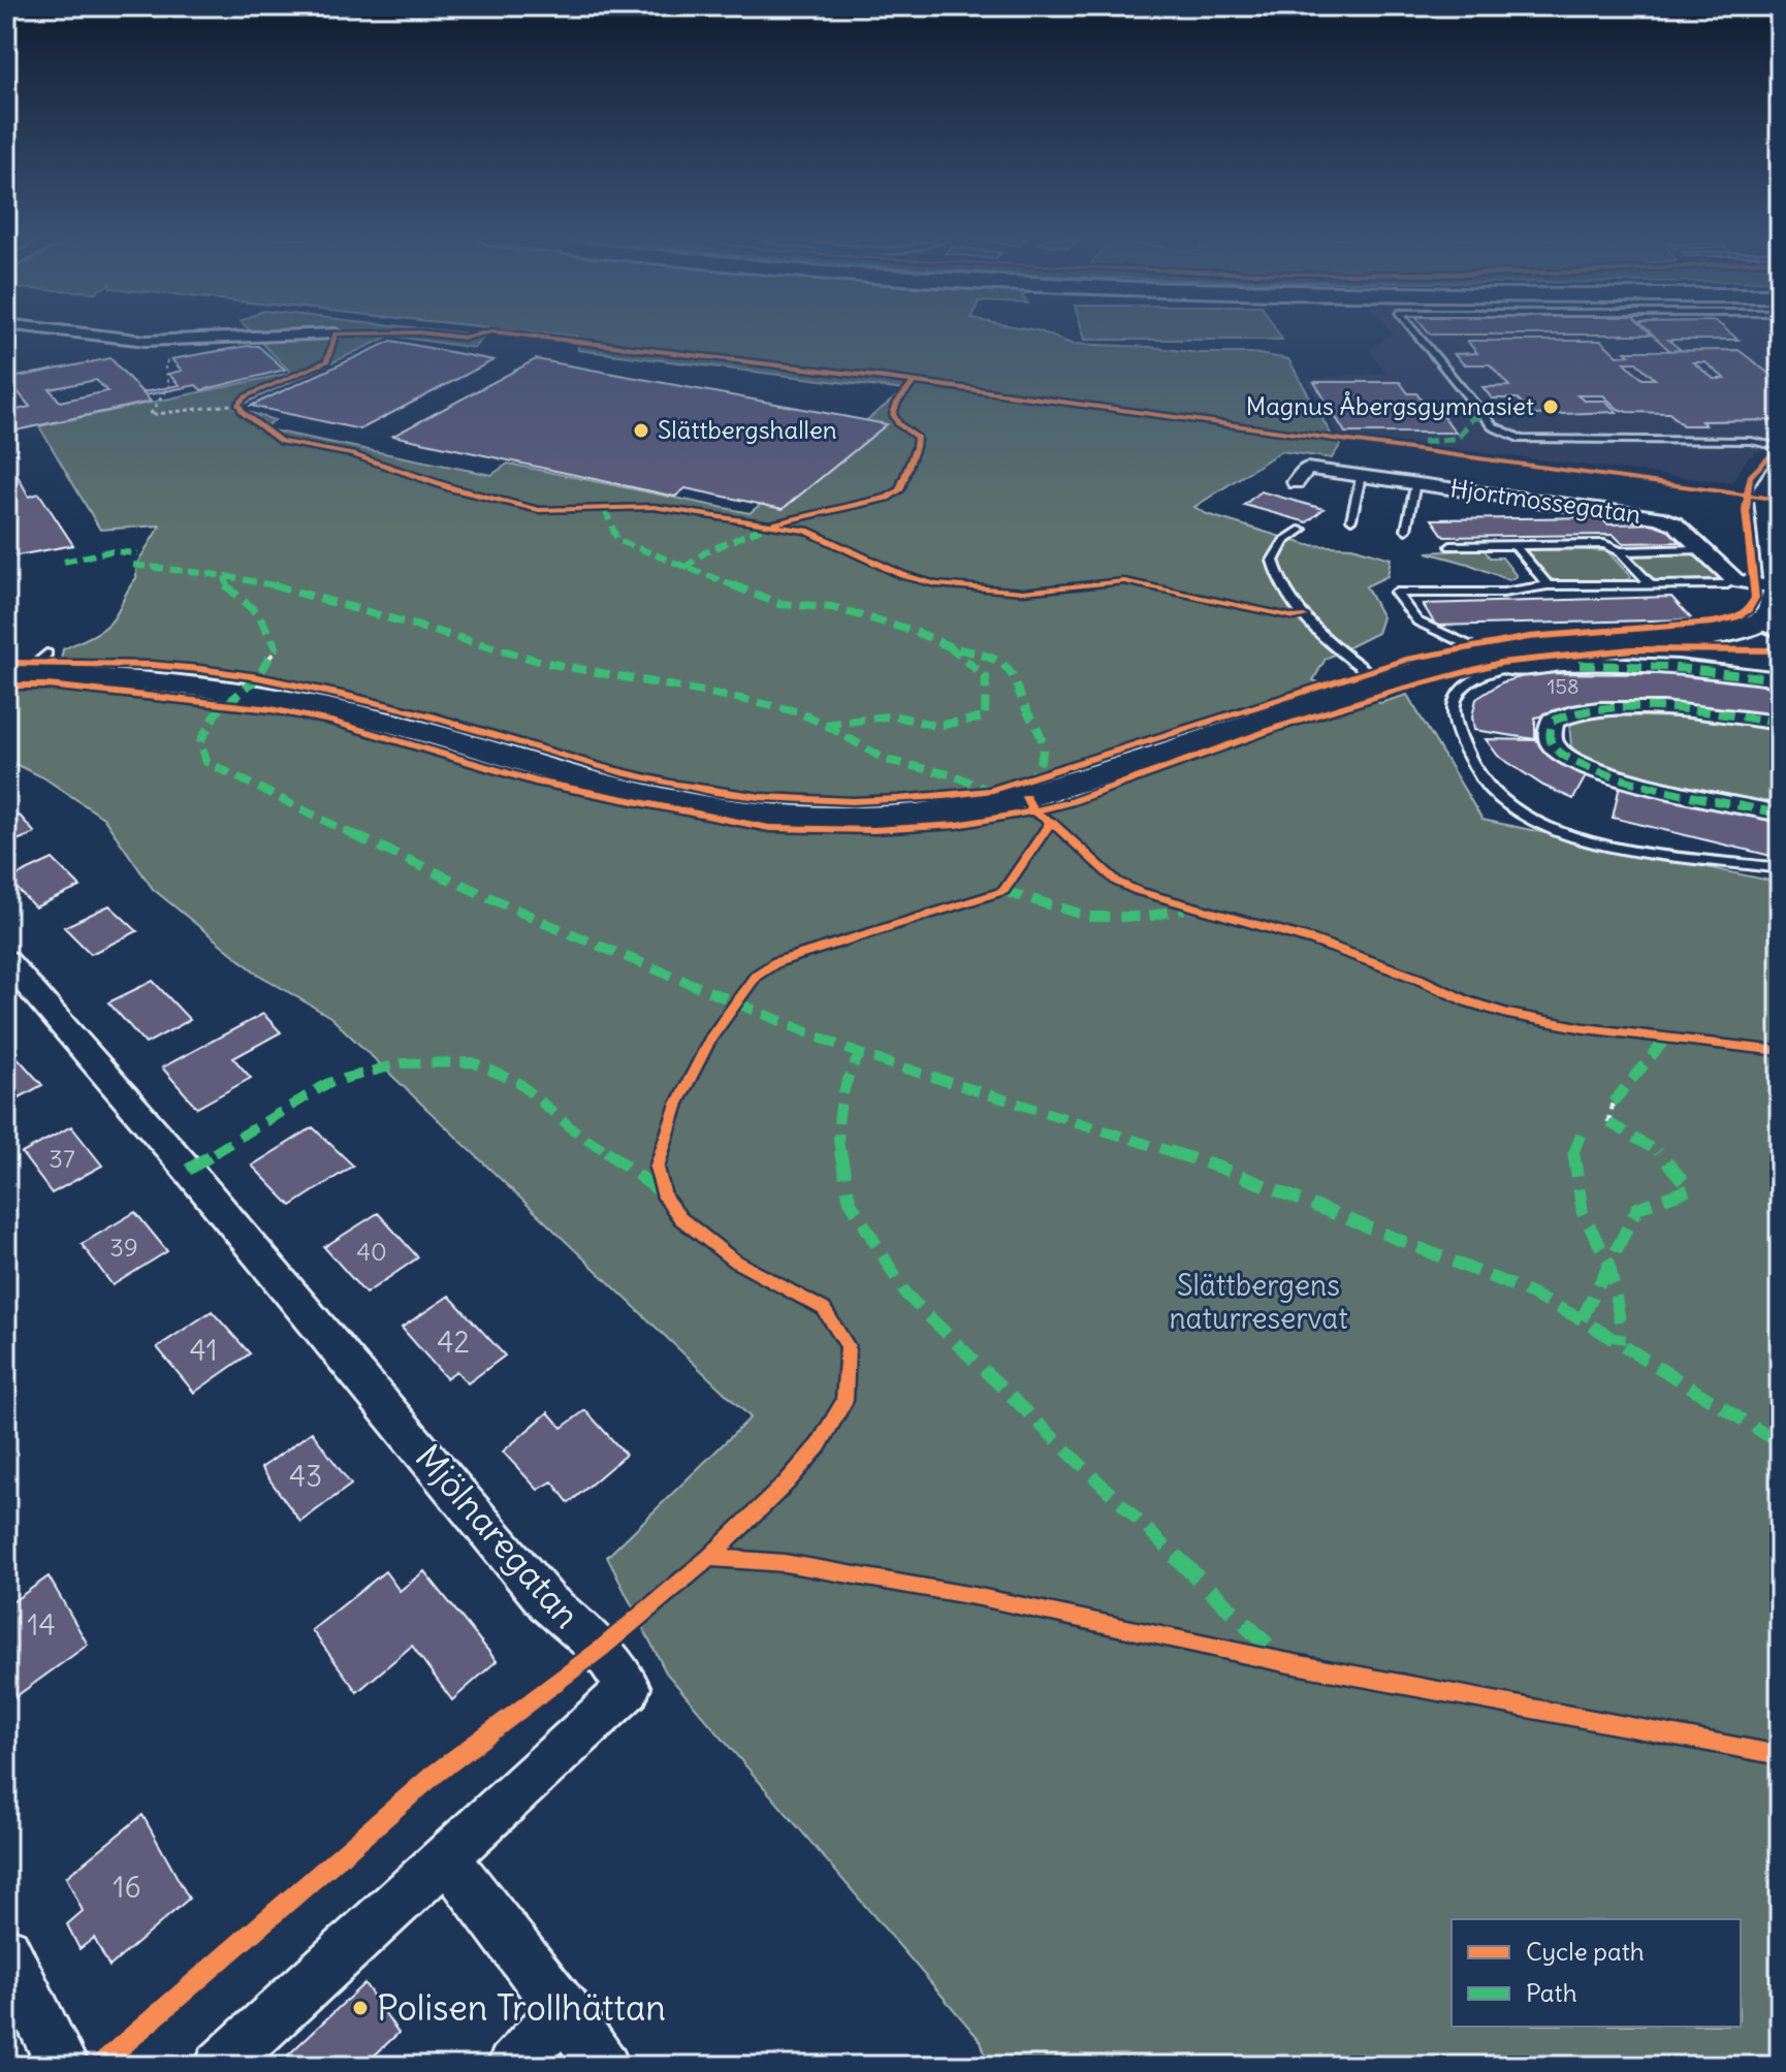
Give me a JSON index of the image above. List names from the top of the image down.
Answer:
{
  "streets": {
    "street": ["Hjortmossegatan", "Mjölnaregatan"]
  },
  "parks": ["Slättbergens naturreservat"],
  "places": ["Magnus Åbergsgymnasiet", "Slättbergshallen", "Polisen Trollhättan"],
  "house_numbers": [
    "158",
    "37",
    "39",
    "40",
    "42",
    "41",
    "43",
    "14",
    "16"
  ],
  "legend": ["Cycle path", "Path"]
}
